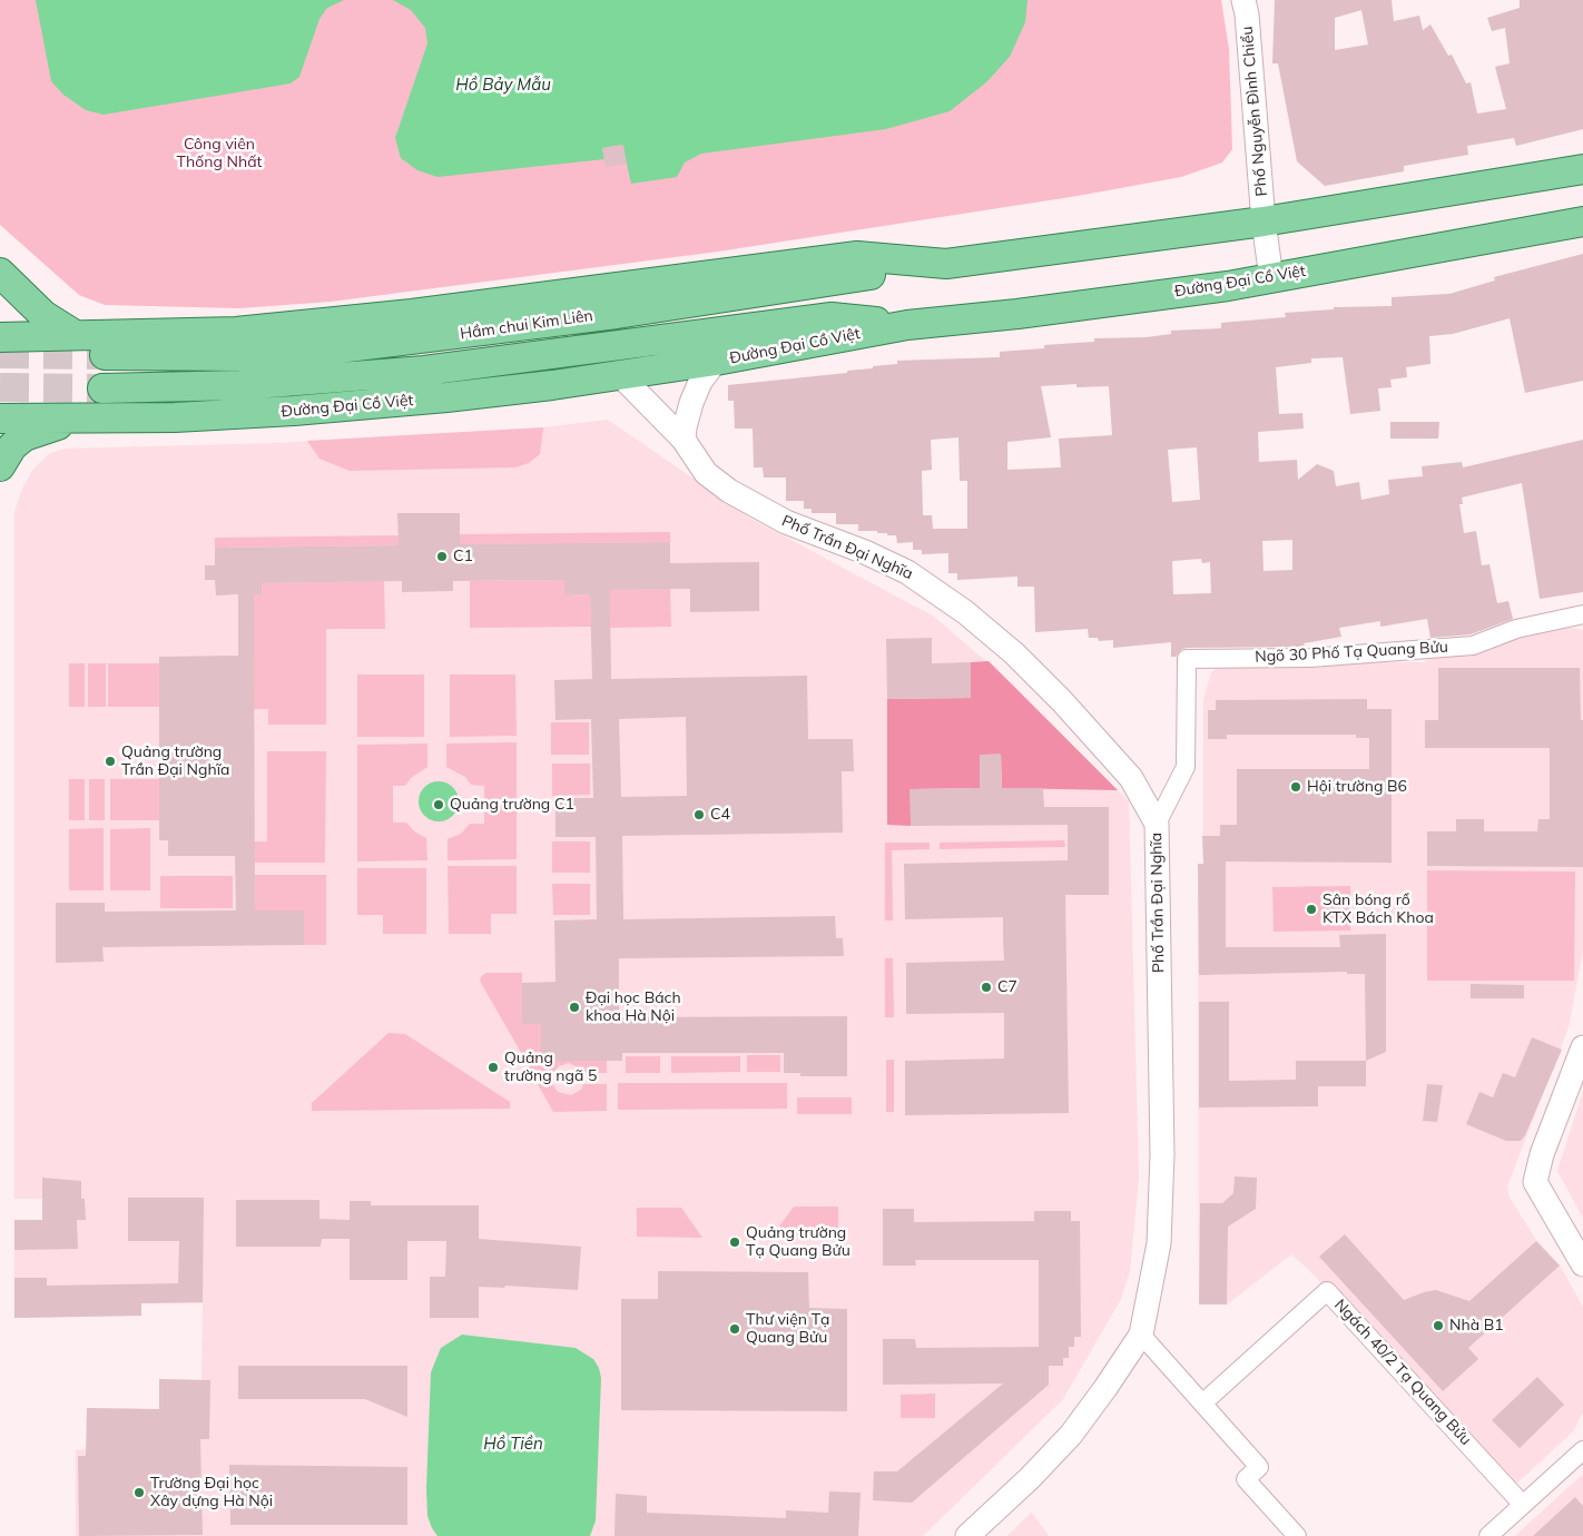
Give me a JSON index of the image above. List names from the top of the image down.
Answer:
{
  "streets": {
    "main road": ["Đường Đại Cồ Việt", "Hầm chui Kim Liên"],
    "street": [
      "Phố Nguyễn Đình Chiểu",
      "Phố Trần Đại Nghĩa",
      "Ngõ 30 Phố Tạ Quang Bửu",
      "Ngách 40/2 Tạ Quang Bửu"
    ]
  },
  "crossings": [
    ["Phố Nguyễn Đình Chiểu", "Đường Đại Cồ Việt"],
    ["Đường Đại Cồ Việt", "Hầm chui Kim Liên"],
    ["Đường Đại Cồ Việt", "Phố Trần Đại Nghĩa"],
    ["Phố Trần Đại Nghĩa", "Ngõ 30 Phố Tạ Quang Bửu"]
  ],
  "water": ["Hồ Bảy Mẫu", "Hồ Tiền"],
  "parks": ["Công viên Thống Nhất"],
  "places": [
    "C1",
    "Quảng trường Trần Đại Nghĩa",
    "Hội trường B6",
    "Quảng trường C1",
    "C4",
    "Sân bóng rổ KTX Bách Khoa",
    "C7",
    "Đại học Bách khoa Hà Nội",
    "Quảng trường ngã 5",
    "Quảng trường Tạ Quang Bửu",
    "Nhà B1",
    "Thư viện Tạ Quang Bửu",
    "Trường Đại học Xây dựng Hà Nội"
  ]
}
